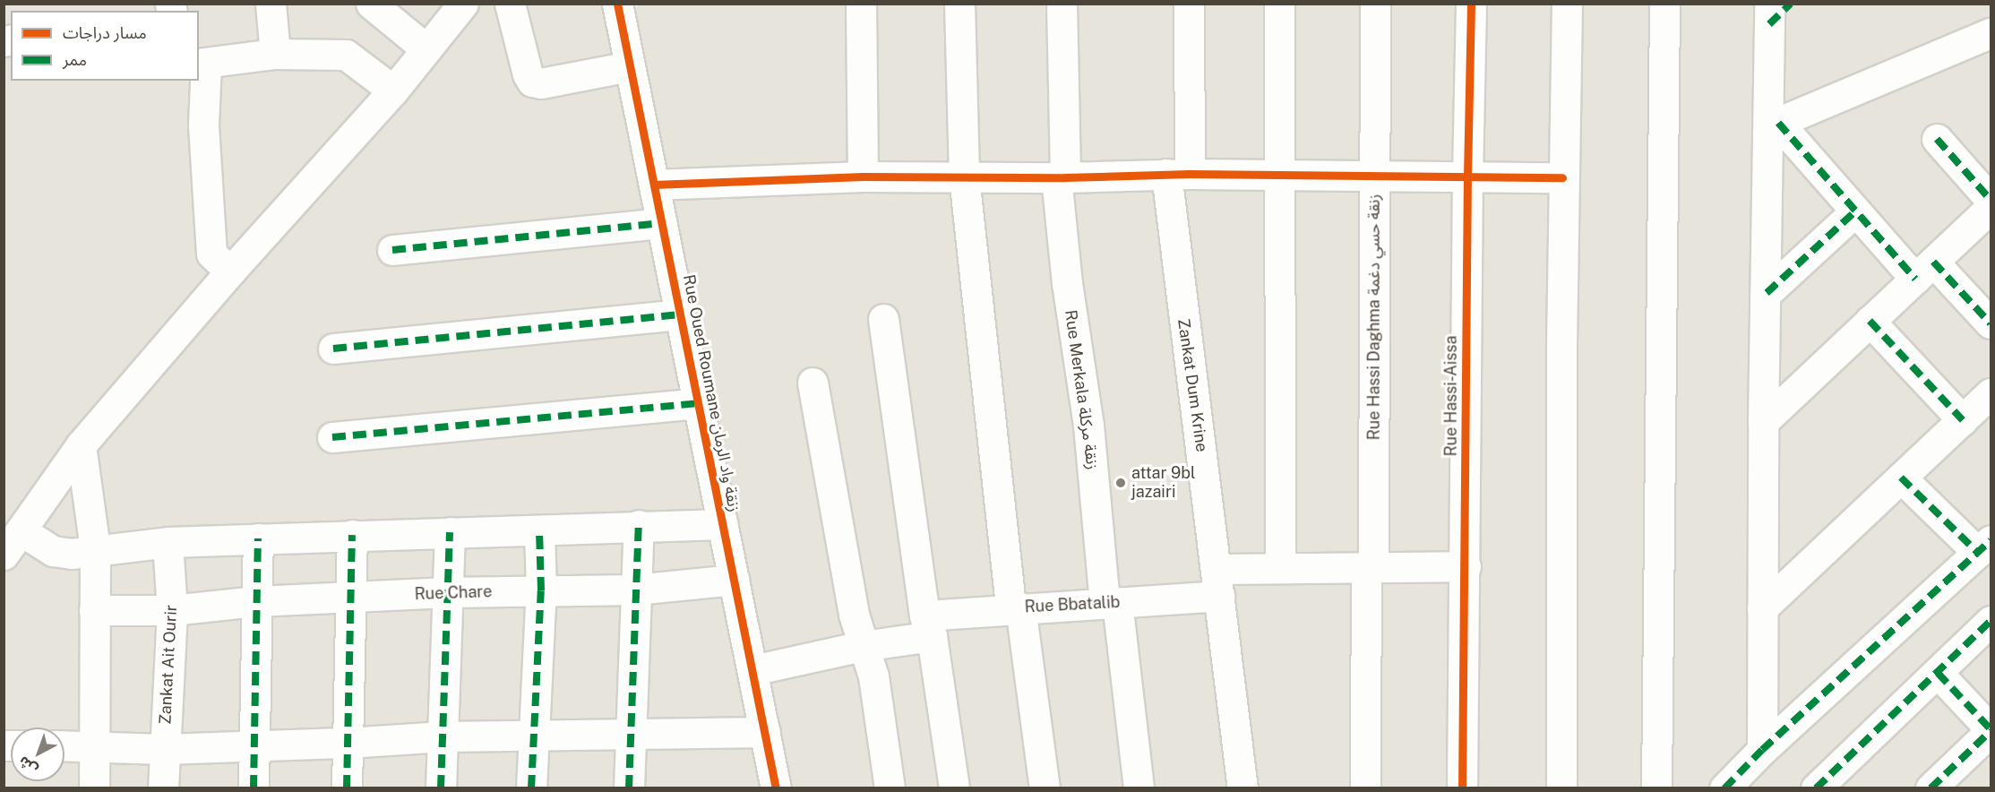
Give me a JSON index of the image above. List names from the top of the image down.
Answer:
{
  "streets": {
    "street": [
      "Rue Hassi Daghma زنقة حسي دغمة",
      "Zankat Dum Krine",
      "Rue Merkala زنقة مركلة",
      "Rue Oued Roumane زنقة واد الرمان",
      "Rue Hassi-Aissa",
      "Rue Chare",
      "Rue Bbatalib",
      "Zankat Ait Ourir"
    ]
  },
  "crossings": [
    ["Rue Hassi Daghma زنقة حسي دغمة", "Rue Bbatalib"],
    ["Zankat Dum Krine", "Rue Bbatalib"],
    ["Rue Merkala زنقة مركلة", "Rue Bbatalib"],
    ["Rue Oued Roumane زنقة واد الرمان", "Rue Chare"],
    ["Rue Oued Roumane زنقة واد الرمان", "Rue Bbatalib"],
    ["Rue Hassi-Aissa", "Rue Bbatalib"],
    ["Rue Chare", "Zankat Ait Ourir"]
  ],
  "places": ["attar 9bl jazairi"],
  "legend": ["مسار دراجات", "ممر"],
  "north": "bottom left"
}
